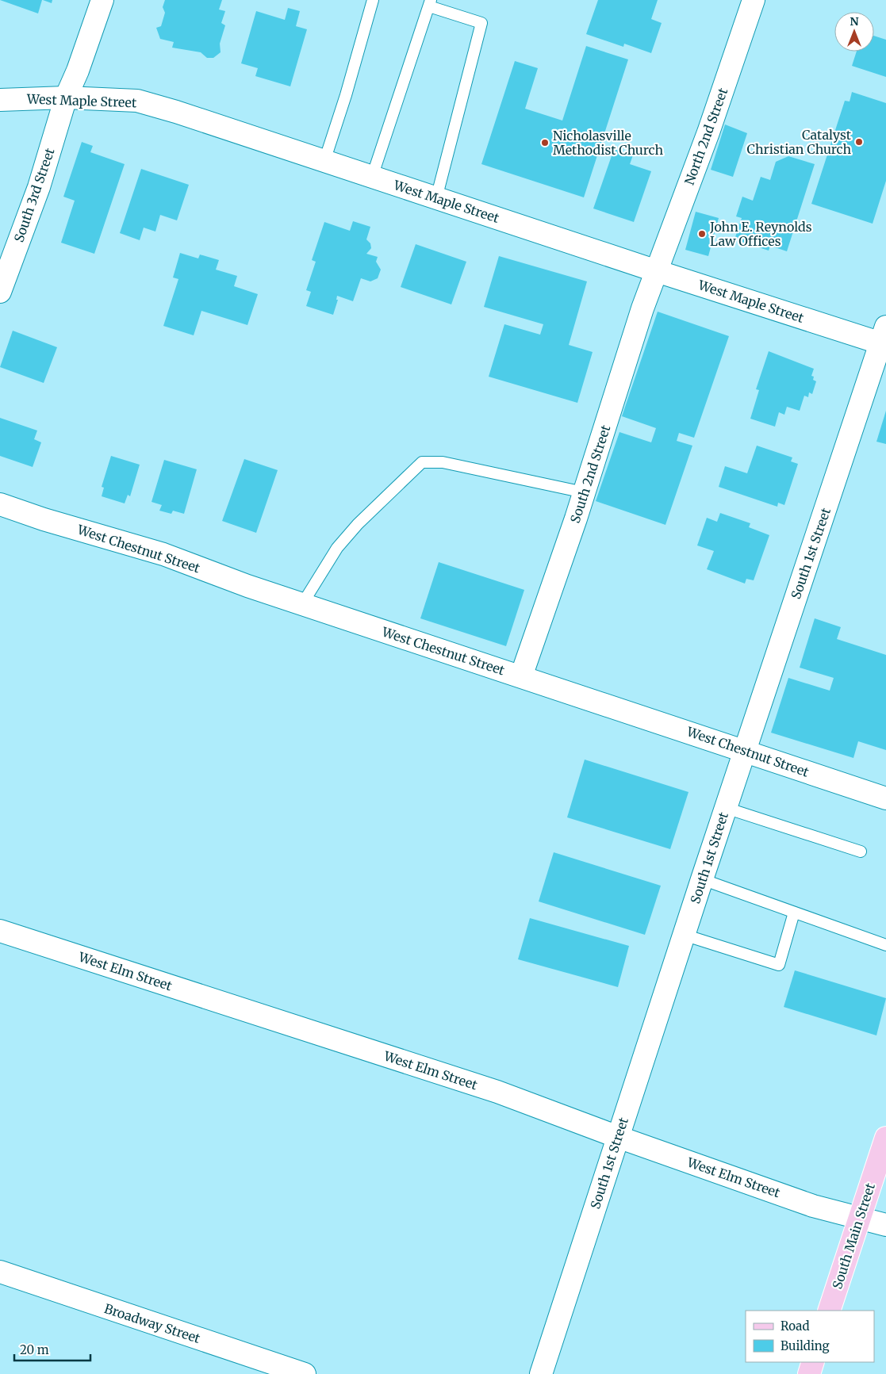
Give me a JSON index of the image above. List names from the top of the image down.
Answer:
{
  "streets": {
    "main road": ["South Main Street"],
    "street": [
      "West Maple Street",
      "North 2nd Street",
      "South 3rd Street",
      "South 2nd Street",
      "West Chestnut Street",
      "South 1st Street",
      "West Elm Street",
      "Broadway Street"
    ]
  },
  "crossings": [
    ["West Maple Street", "North 2nd Street"],
    ["West Maple Street", "South 3rd Street"],
    ["West Maple Street", "South 2nd Street"],
    ["West Maple Street", "South 1st Street"],
    ["North 2nd Street", "South 2nd Street"],
    ["South 2nd Street", "West Chestnut Street"],
    ["West Chestnut Street", "South 1st Street"],
    ["South 1st Street", "West Elm Street"],
    ["West Elm Street", "South Main Street"]
  ],
  "places": ["Catalyst Christian Church", "Nicholasville Methodist Church", "John E. Reynolds Law Offices"],
  "legend": ["Road", "Building"],
  "scale_bar": "20 m",
  "north": "top"
}
